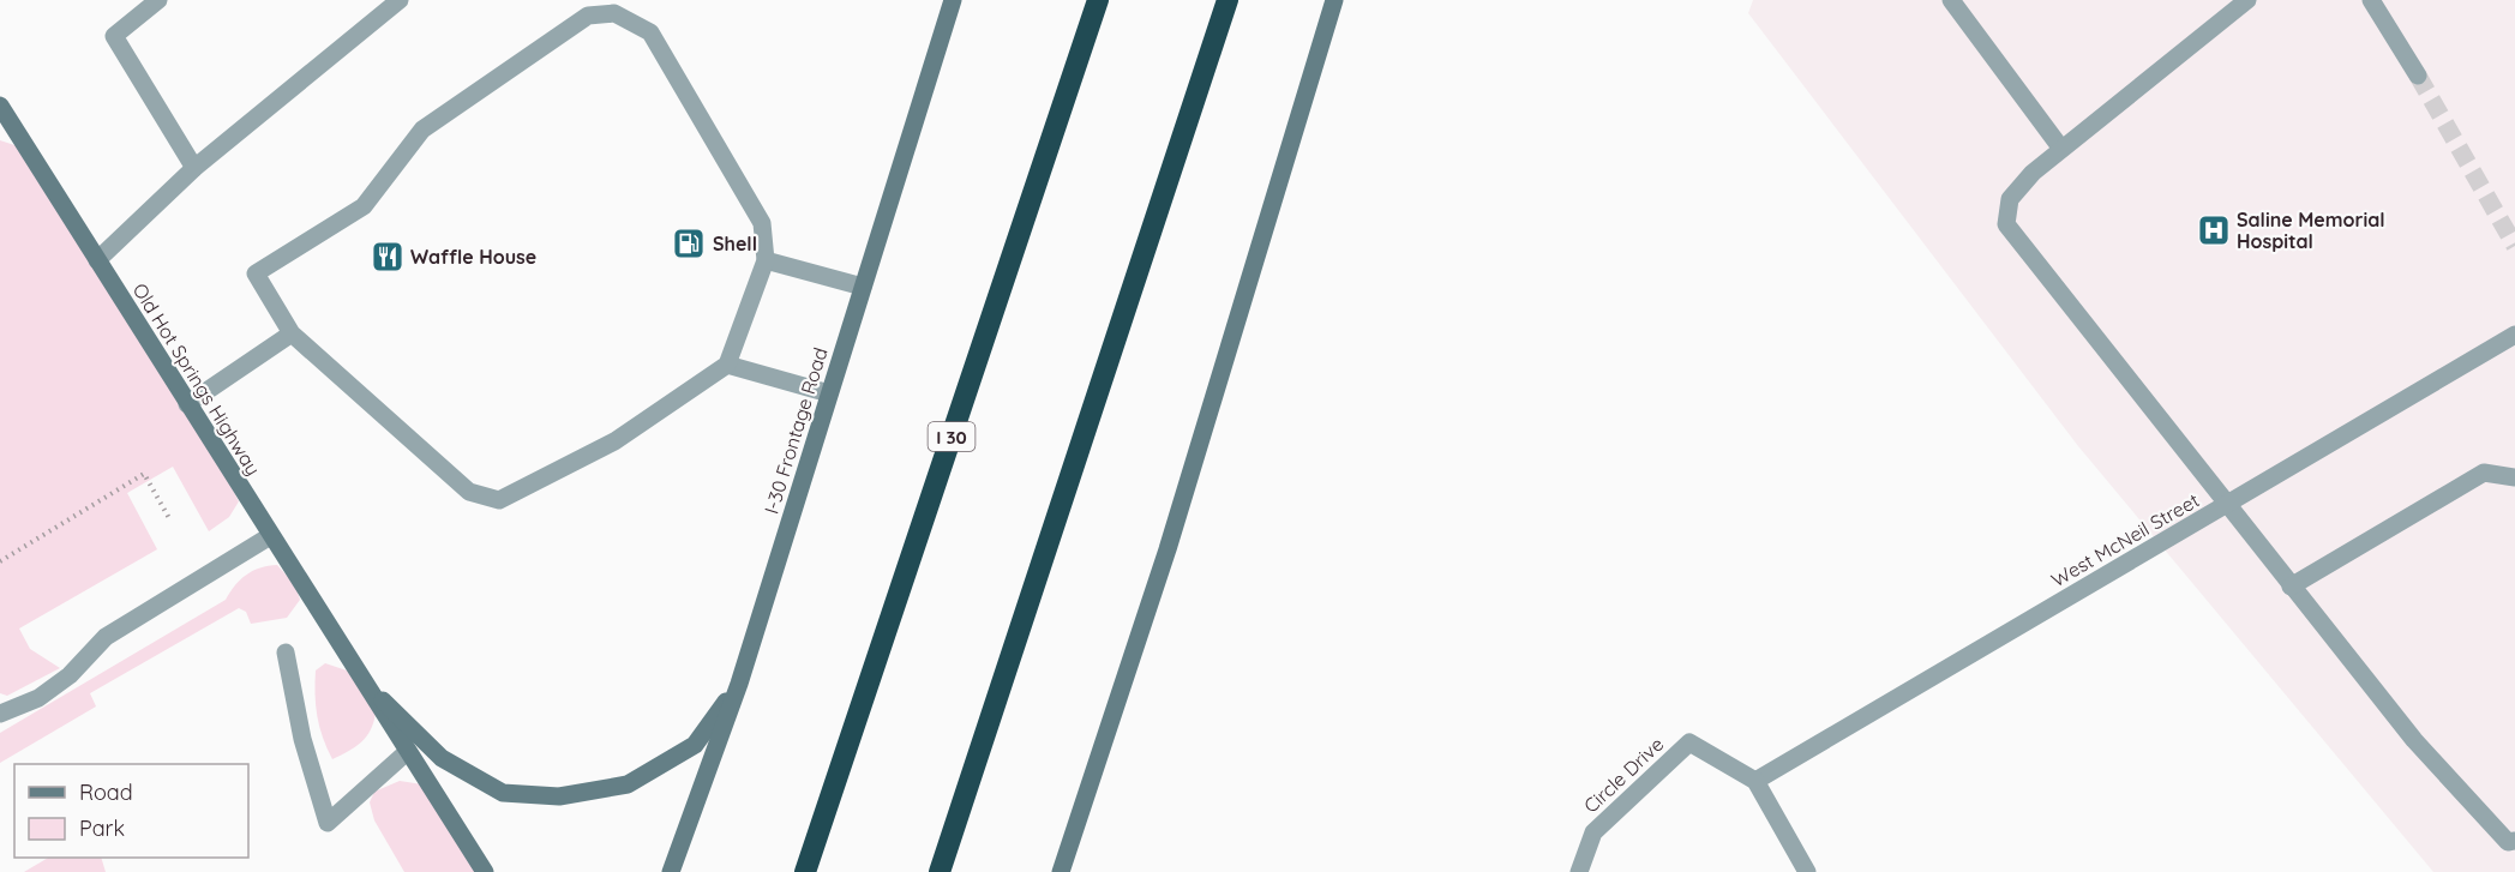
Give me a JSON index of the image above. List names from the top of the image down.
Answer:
{
  "streets": {
    "highway": ["I 30"],
    "main road": ["Old Hot Springs Highway", "I-30 Frontage Road"],
    "street": ["West McNeil Street", "Circle Drive"]
  },
  "crossings": [
    ["Old Hot Springs Highway", "I-30 Frontage Road"],
    ["West McNeil Street", "Circle Drive"]
  ],
  "places": {
    "hospital": ["Saline Memorial Hospital"],
    "fuel station": ["Shell"],
    "restaurant": ["Waffle House"]
  },
  "legend": ["Road", "Park"]
}
